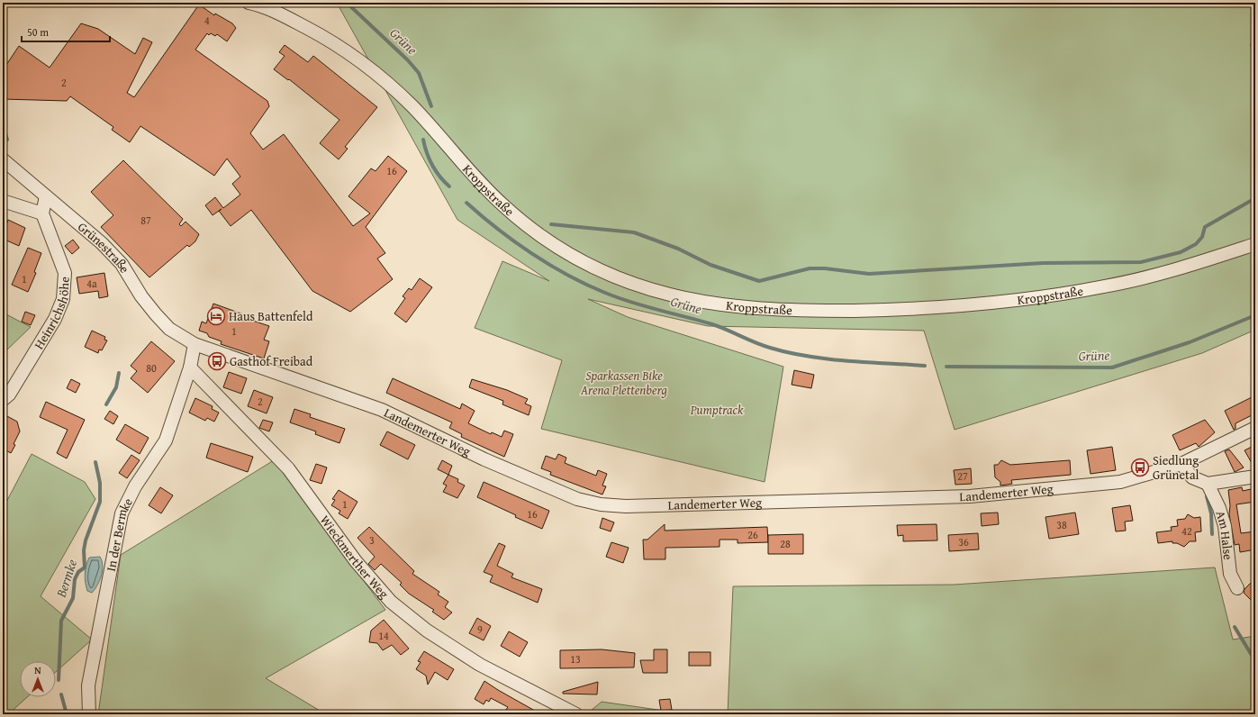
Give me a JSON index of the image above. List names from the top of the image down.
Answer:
{
  "streets": {
    "street": [
      "Kroppstraße",
      "Grünestraße",
      "Heinrichshöhe",
      "Landemerter Weg",
      "In der Bermke",
      "Am Halse",
      "Wieckmerther Weg"
    ]
  },
  "crossings": [
    ["Grünestraße", "Landemerter Weg"],
    ["In der Bermke", "Wieckmerther Weg"]
  ],
  "water": ["Grüne", "Bermke"],
  "parks": ["Sparkassen Bike Arena Plettenberg", "Pumptrack"],
  "places": {
    "hotel": ["Haus Battenfeld"],
    "bus stop": ["Gasthof Freibad", "Siedlung Grünetal"]
  },
  "house_numbers": [
    "4",
    "2",
    "16",
    "87",
    "1",
    "4a",
    "1",
    "80",
    "2",
    "27",
    "1",
    "16",
    "38",
    "42",
    "26",
    "3",
    "36",
    "28",
    "9",
    "14",
    "13"
  ],
  "scale_bar": "50 m",
  "north": "top"
}
